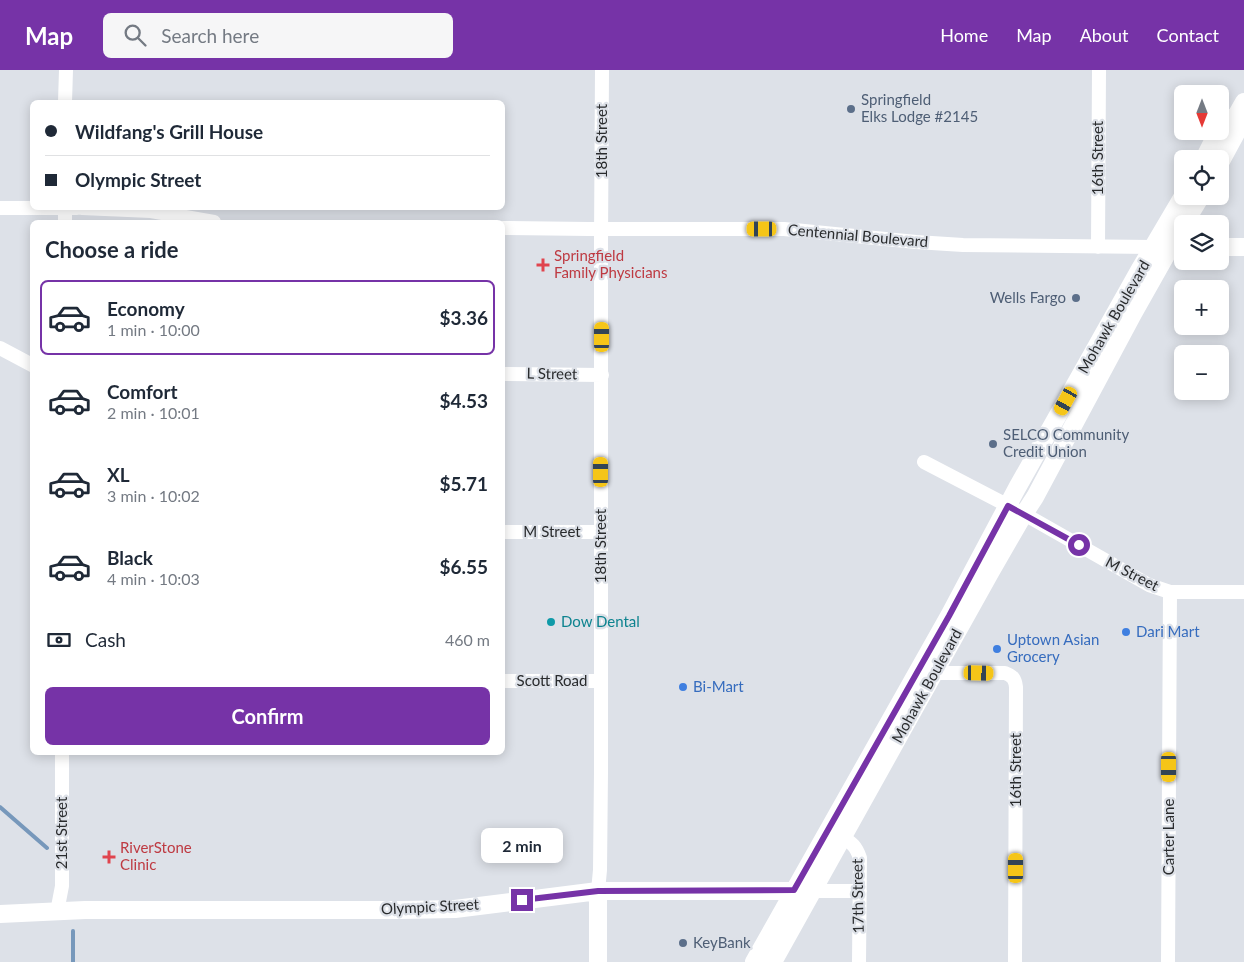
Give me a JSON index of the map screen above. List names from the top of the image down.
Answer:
{
  "streets": {
    "main road": ["18th Street", "Mohawk Boulevard", "Olympic Street"],
    "street": [
      "16th Street",
      "Centennial Boulevard",
      "L Street",
      "M Street",
      "Scott Road",
      "21st Street",
      "Carter Lane",
      "17th Street"
    ]
  },
  "crossings": [
    ["18th Street", "Centennial Boulevard"],
    ["18th Street", "L Street"],
    ["18th Street", "M Street"],
    ["18th Street", "Scott Road"],
    ["18th Street", "Olympic Street"],
    ["16th Street", "Centennial Boulevard"],
    ["16th Street", "Mohawk Boulevard"],
    ["Centennial Boulevard", "Mohawk Boulevard"],
    ["Mohawk Boulevard", "M Street"],
    ["Mohawk Boulevard", "17th Street"],
    ["Mohawk Boulevard", "Olympic Street"],
    ["M Street", "Carter Lane"],
    ["21st Street", "Olympic Street"],
    ["17th Street", "Olympic Street"]
  ],
  "places": {
    "other": [
      "Springfield Elks Lodge #2145",
      "Wells Fargo",
      "SELCO Community Credit Union",
      "Dow Dental",
      "Dari Mart",
      "Uptown Asian Grocery",
      "Bi-Mart",
      "KeyBank"
    ],
    "health": ["Springfield Family Physicians", "RiverStone Clinic"]
  },
  "north": "bottom",
  "page": {
    "header": "Map",
    "search": "Search here",
    "nav": [
      "Home",
      "Map",
      "About",
      "Contact"
    ],
    "map_buttons": ["+", "−"],
    "banner": ["Wildfang's Grill House", "Olympic Street"],
    "heading": "Choose a ride",
    "list": [
      {
        "name": "Economy",
        "note": "1 min · 10:00",
        "value": "$3.36"
      },
      {
        "name": "Comfort",
        "note": "2 min · 10:01",
        "value": "$4.53"
      },
      {
        "name": "XL",
        "note": "3 min · 10:02",
        "value": "$5.71"
      },
      {
        "name": "Black",
        "note": "4 min · 10:03",
        "value": "$6.55"
      }
    ],
    "pay": ["Cash", "460 m"],
    "buttons": "Confirm",
    "bubble": "2 min"
  }
}
